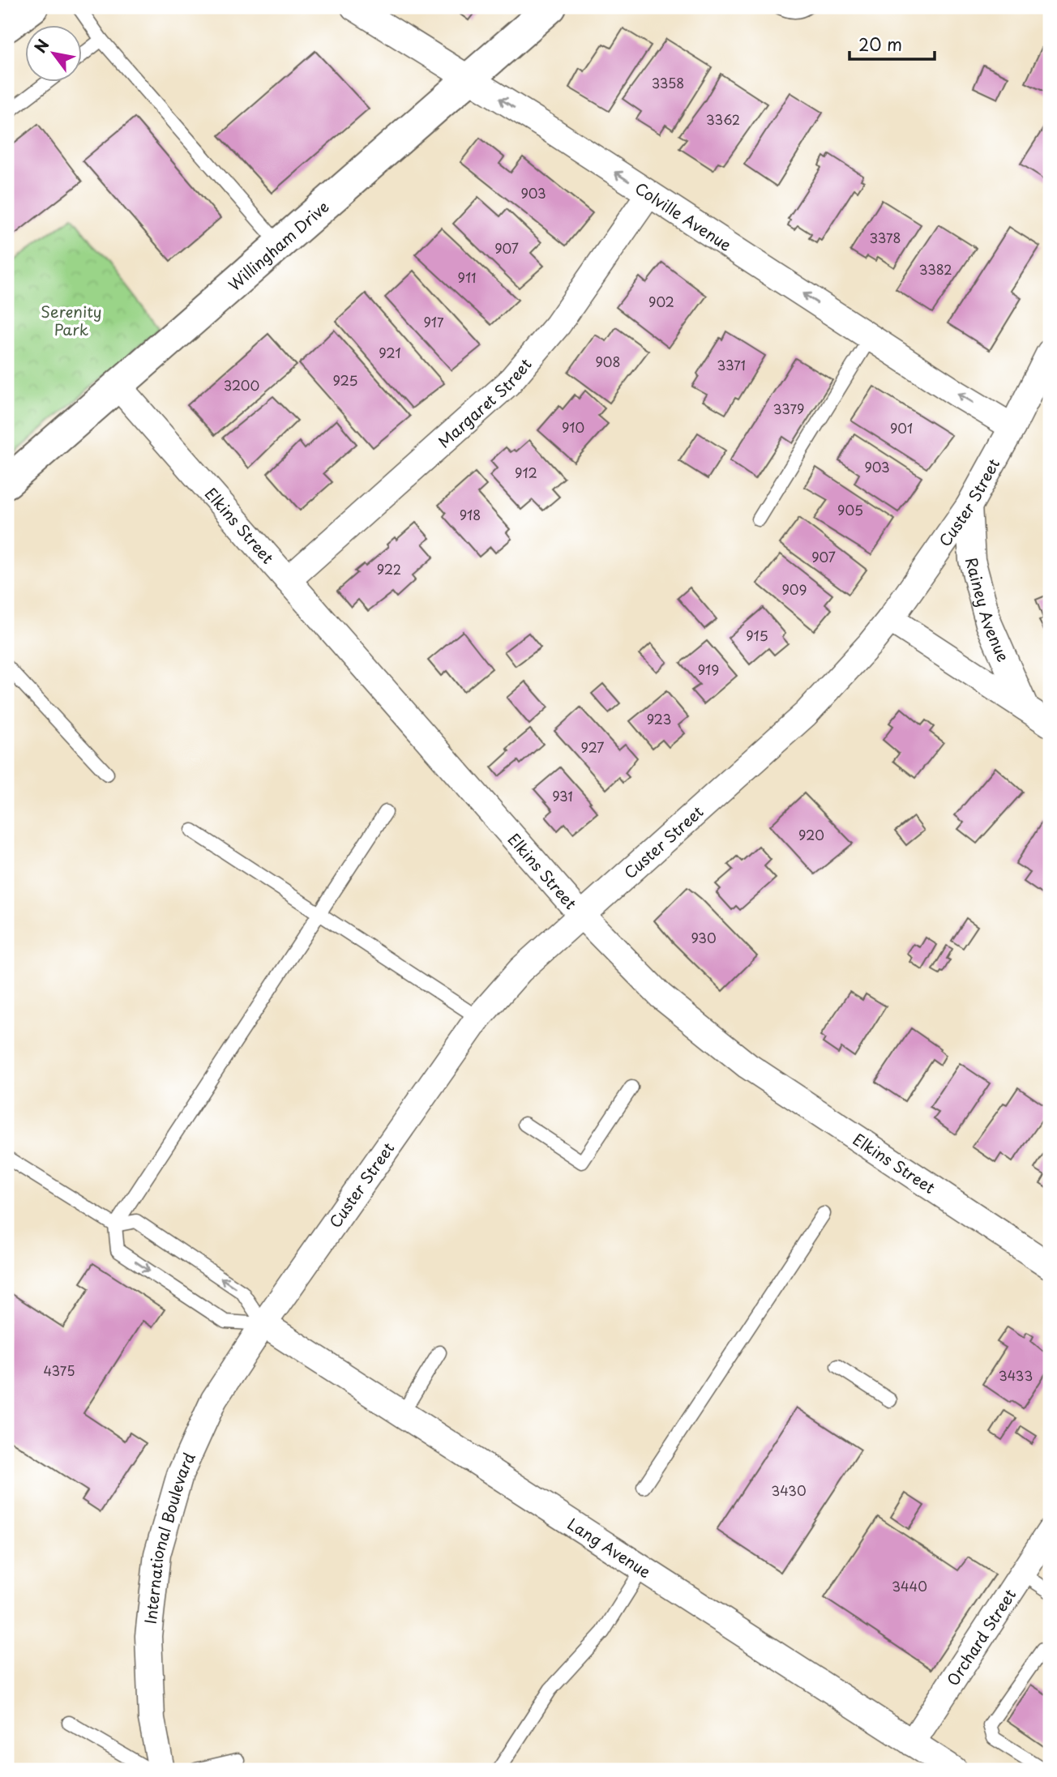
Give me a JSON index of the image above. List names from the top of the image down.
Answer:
{
  "streets": {
    "street": [
      "Colville Avenue",
      "Willingham Drive",
      "Margaret Street",
      "Custer Street",
      "Elkins Street",
      "Rainey Avenue",
      "International Boulevard",
      "Lang Avenue",
      "Orchard Street"
    ]
  },
  "crossings": [
    ["Colville Avenue", "Willingham Drive"],
    ["Colville Avenue", "Margaret Street"],
    ["Colville Avenue", "Custer Street"],
    ["Willingham Drive", "Elkins Street"],
    ["Margaret Street", "Elkins Street"],
    ["Custer Street", "Elkins Street"],
    ["Custer Street", "Rainey Avenue"],
    ["Custer Street", "International Boulevard"],
    ["Custer Street", "Lang Avenue"],
    ["International Boulevard", "Lang Avenue"],
    ["Lang Avenue", "Orchard Street"]
  ],
  "one_way": ["Colville Avenue"],
  "parks": ["Serenity Park"],
  "house_numbers": [
    "3358",
    "3362",
    "903",
    "3378",
    "907",
    "3382",
    "911",
    "902",
    "917",
    "921",
    "908",
    "3371",
    "925",
    "3200",
    "3379",
    "910",
    "901",
    "903",
    "912",
    "905",
    "918",
    "907",
    "922",
    "909",
    "915",
    "919",
    "923",
    "927",
    "931",
    "920",
    "930",
    "4375",
    "3433",
    "3430",
    "3440"
  ],
  "scale_bar": "20 m",
  "north": "top left"
}
